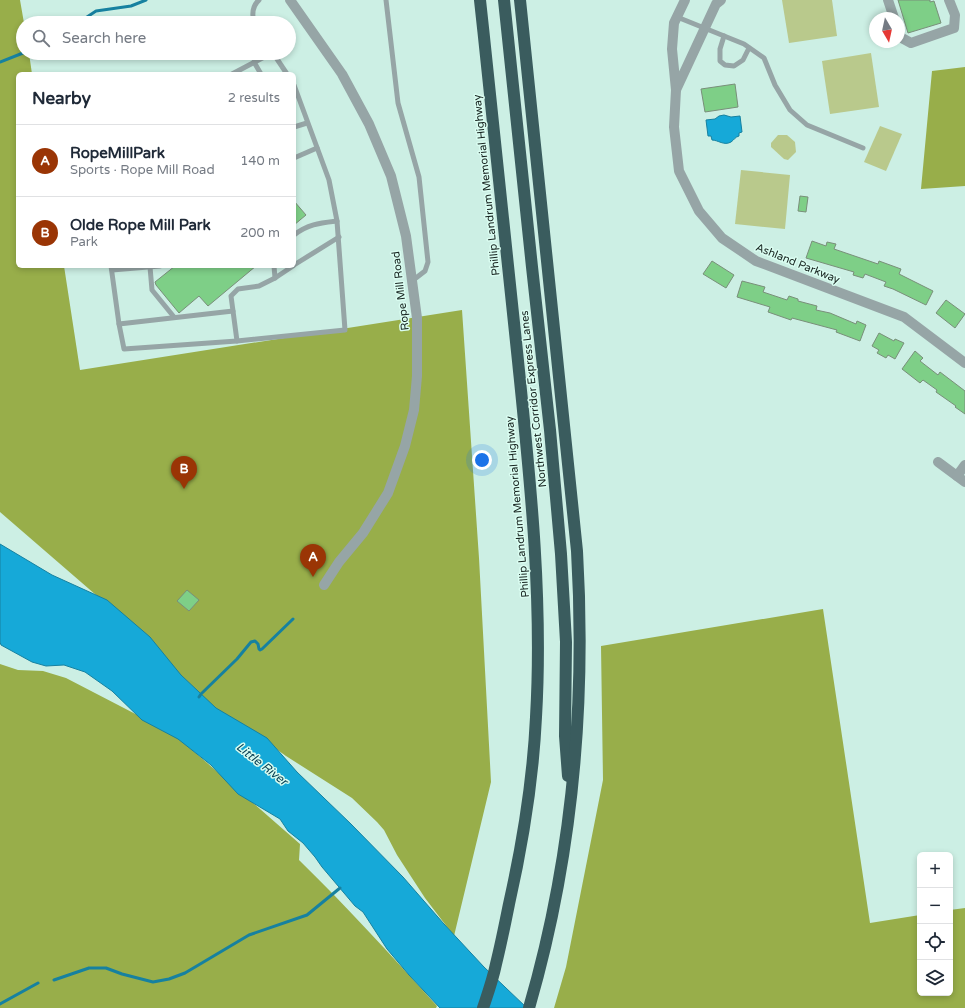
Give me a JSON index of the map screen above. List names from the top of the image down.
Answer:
{
  "streets": {
    "highway": ["Phillip Landrum Memorial Highway", "Northwest Corridor Express Lanes"],
    "street": ["Ashland Parkway", "Rope Mill Road"]
  },
  "water": ["Little River"],
  "north": "bottom",
  "page": {
    "search": "Search here",
    "heading": ["Nearby", "2 results"],
    "list": [
      {
        "mark": "A",
        "name": "RopeMillPark",
        "note": "Sports · Rope Mill Road",
        "value": "140 m"
      },
      {
        "mark": "B",
        "name": "Olde Rope Mill Park",
        "note": "Park",
        "value": "200 m"
      }
    ],
    "pins": ["B", "A"],
    "map_buttons": ["+", "−"]
  }
}
